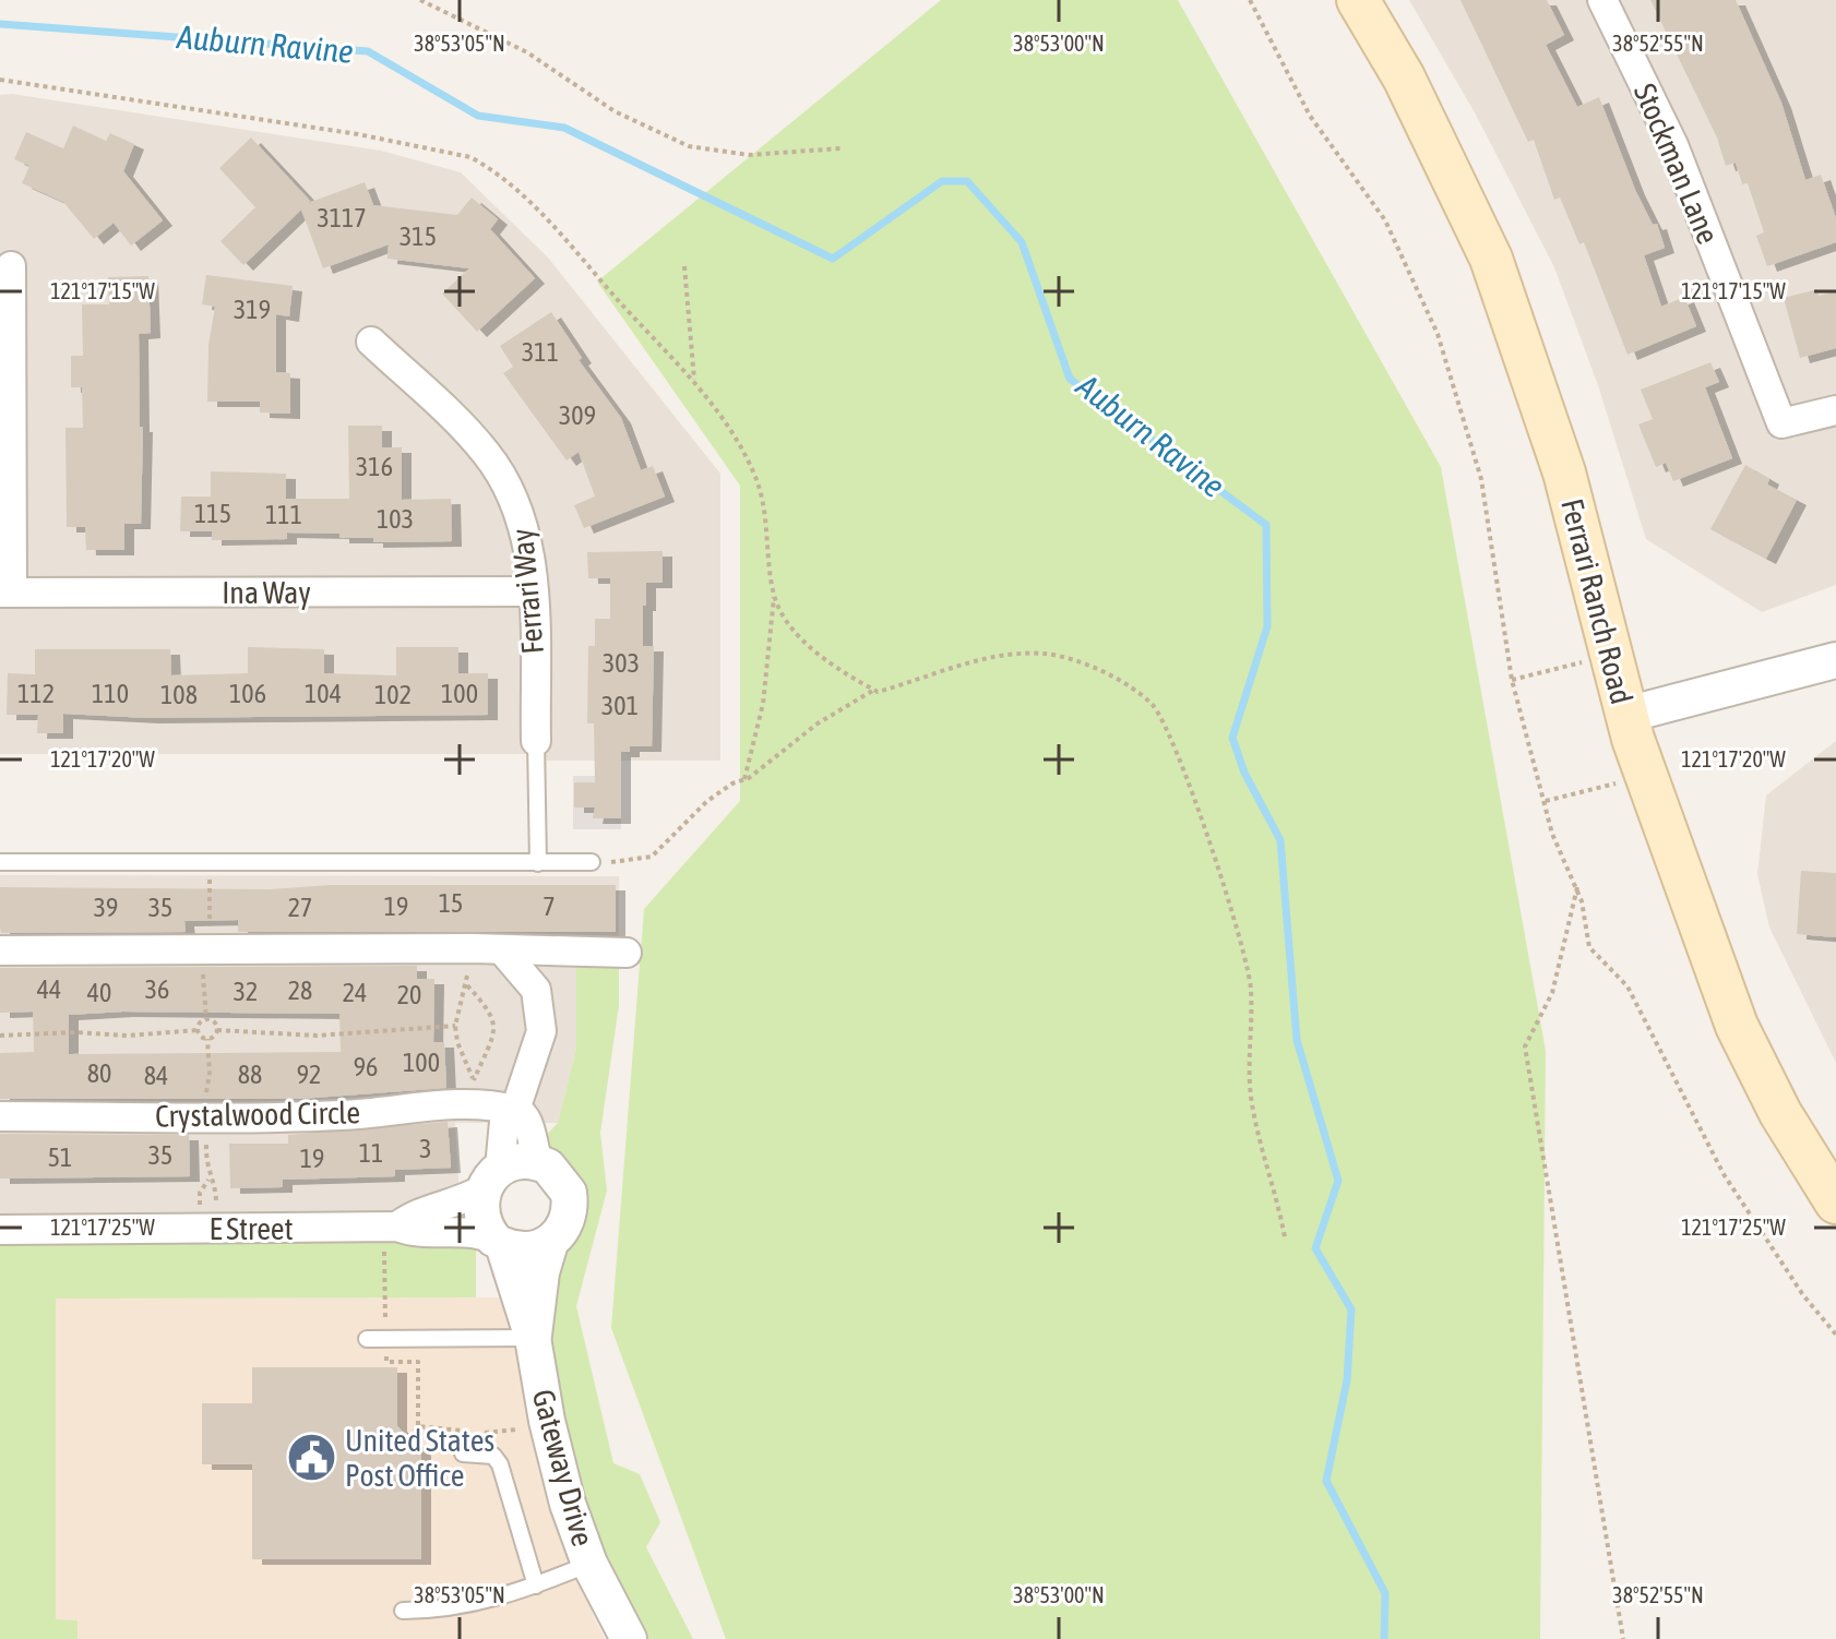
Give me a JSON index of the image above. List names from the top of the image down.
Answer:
{
  "streets": {
    "main road": ["Ferrari Ranch Road"],
    "street": [
      "Stockman Lane",
      "Ferrari Way",
      "Ina Way",
      "Crystalwood Circle",
      "E Street",
      "Gateway Drive"
    ]
  },
  "crossings": [
    ["Ferrari Way", "Ina Way"],
    ["E Street", "Gateway Drive"]
  ],
  "water": ["Auburn Ravine"],
  "places": {
    "public building": ["United States Post Office"]
  },
  "house_numbers": [
    "3117",
    "315",
    "319",
    "311",
    "309",
    "316",
    "115",
    "111",
    "103",
    "303",
    "112",
    "110",
    "106",
    "104",
    "100",
    "108",
    "102",
    "301",
    "15",
    "19",
    "7",
    "39",
    "35",
    "27",
    "44",
    "36",
    "28",
    "32",
    "40",
    "24",
    "20",
    "100",
    "96",
    "80",
    "88",
    "92",
    "84",
    "3",
    "11",
    "35",
    "51",
    "19"
  ],
  "coordinates": [
    "38°53'05\"N",
    "38°53'00\"N",
    "38°52'55\"N",
    "121°17'15\"W",
    "121°17'20\"W",
    "121°17'25\"W"
  ]
}
